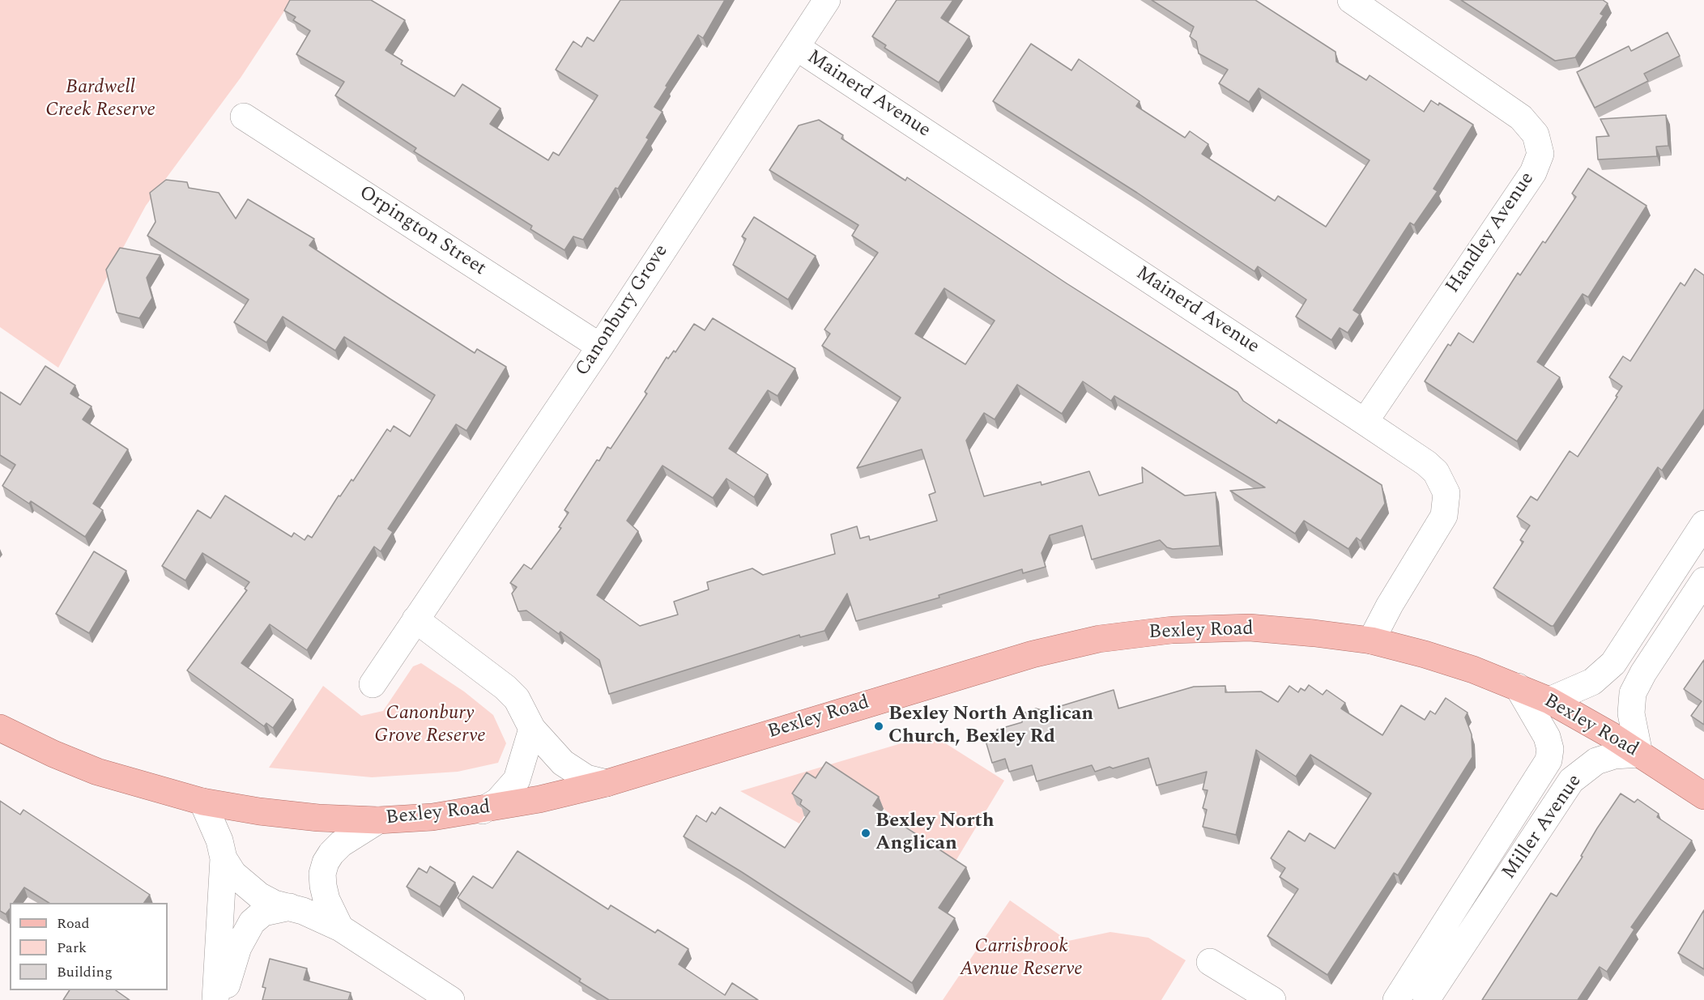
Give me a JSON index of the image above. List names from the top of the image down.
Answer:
{
  "streets": {
    "main road": ["Bexley Road"],
    "street": [
      "Mainerd Avenue",
      "Orpington Street",
      "Handley Avenue",
      "Canonbury Grove",
      "Miller Avenue"
    ]
  },
  "crossings": [
    ["Mainerd Avenue", "Handley Avenue"],
    ["Mainerd Avenue", "Canonbury Grove"],
    ["Mainerd Avenue", "Bexley Road"],
    ["Orpington Street", "Canonbury Grove"],
    ["Bexley Road", "Miller Avenue"]
  ],
  "parks": ["Bardwell Creek Reserve", "Canonbury Grove Reserve", "Carrisbrook Avenue Reserve"],
  "places": ["Bexley North Anglican Church, Bexley Rd", "Bexley North Anglican"],
  "legend": ["Road", "Park", "Building"]
}
